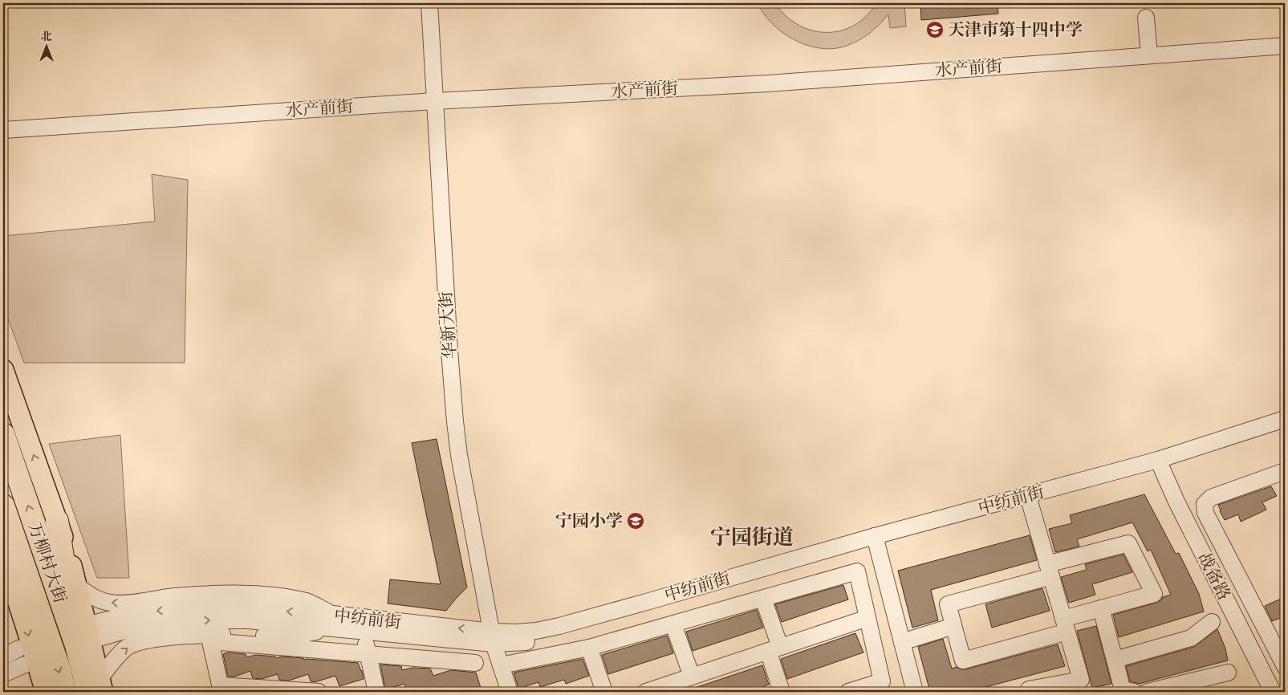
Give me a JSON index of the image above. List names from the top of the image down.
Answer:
{
  "streets": {
    "highway": ["万柳村大街"],
    "street": [
      "水产前街",
      "华新大街",
      "中纺前街",
      "战备路"
    ]
  },
  "crossings": [
    ["水产前街", "华新大街"],
    ["华新大街", "中纺前街"],
    ["中纺前街", "战备路"]
  ],
  "districts": ["宁园街道"],
  "places": {
    "school or university": ["天津市第十四中学", "宁园小学"]
  },
  "north": "top"
}
